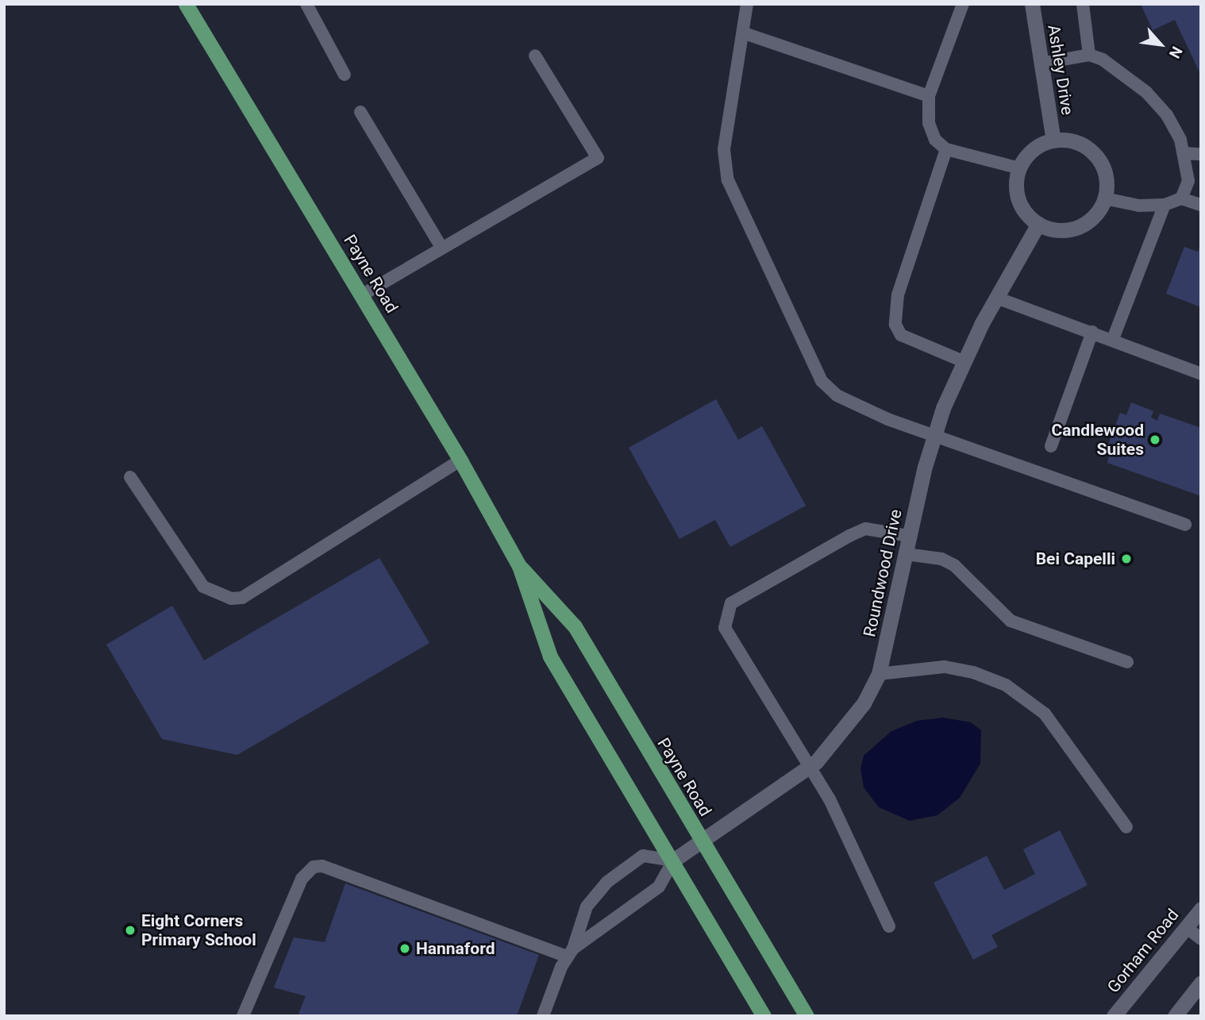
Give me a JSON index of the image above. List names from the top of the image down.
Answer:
{
  "streets": {
    "main road": ["Payne Road"],
    "street": ["Ashley Drive", "Roundwood Drive", "Gorham Road"]
  },
  "crossings": [
    ["Ashley Drive", "Roundwood Drive"],
    ["Payne Road", "Roundwood Drive"]
  ],
  "places": [
    "Candlewood Suites",
    "Bei Capelli",
    "Eight Corners Primary School",
    "Hannaford"
  ],
  "north": "bottom right"
}
